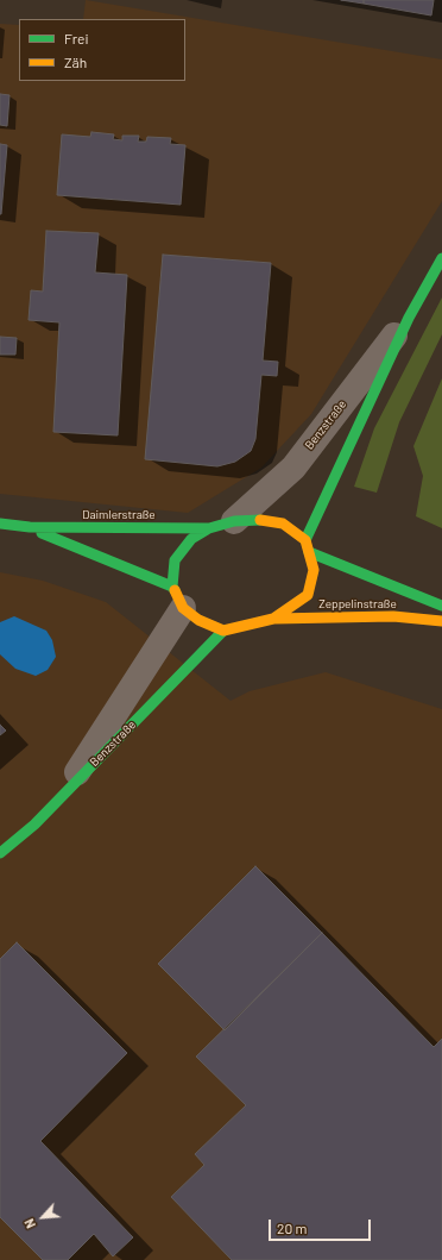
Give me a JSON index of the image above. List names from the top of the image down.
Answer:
{
  "streets": {
    "main road": ["Benzstraße", "Daimlerstraße", "Zeppelinstraße"]
  },
  "crossings": [
    ["Benzstraße", "Daimlerstraße"],
    ["Benzstraße", "Zeppelinstraße"],
    ["Daimlerstraße", "Zeppelinstraße"]
  ],
  "legend": ["Frei", "Zäh"],
  "scale_bar": "20 m",
  "north": "bottom left"
}
